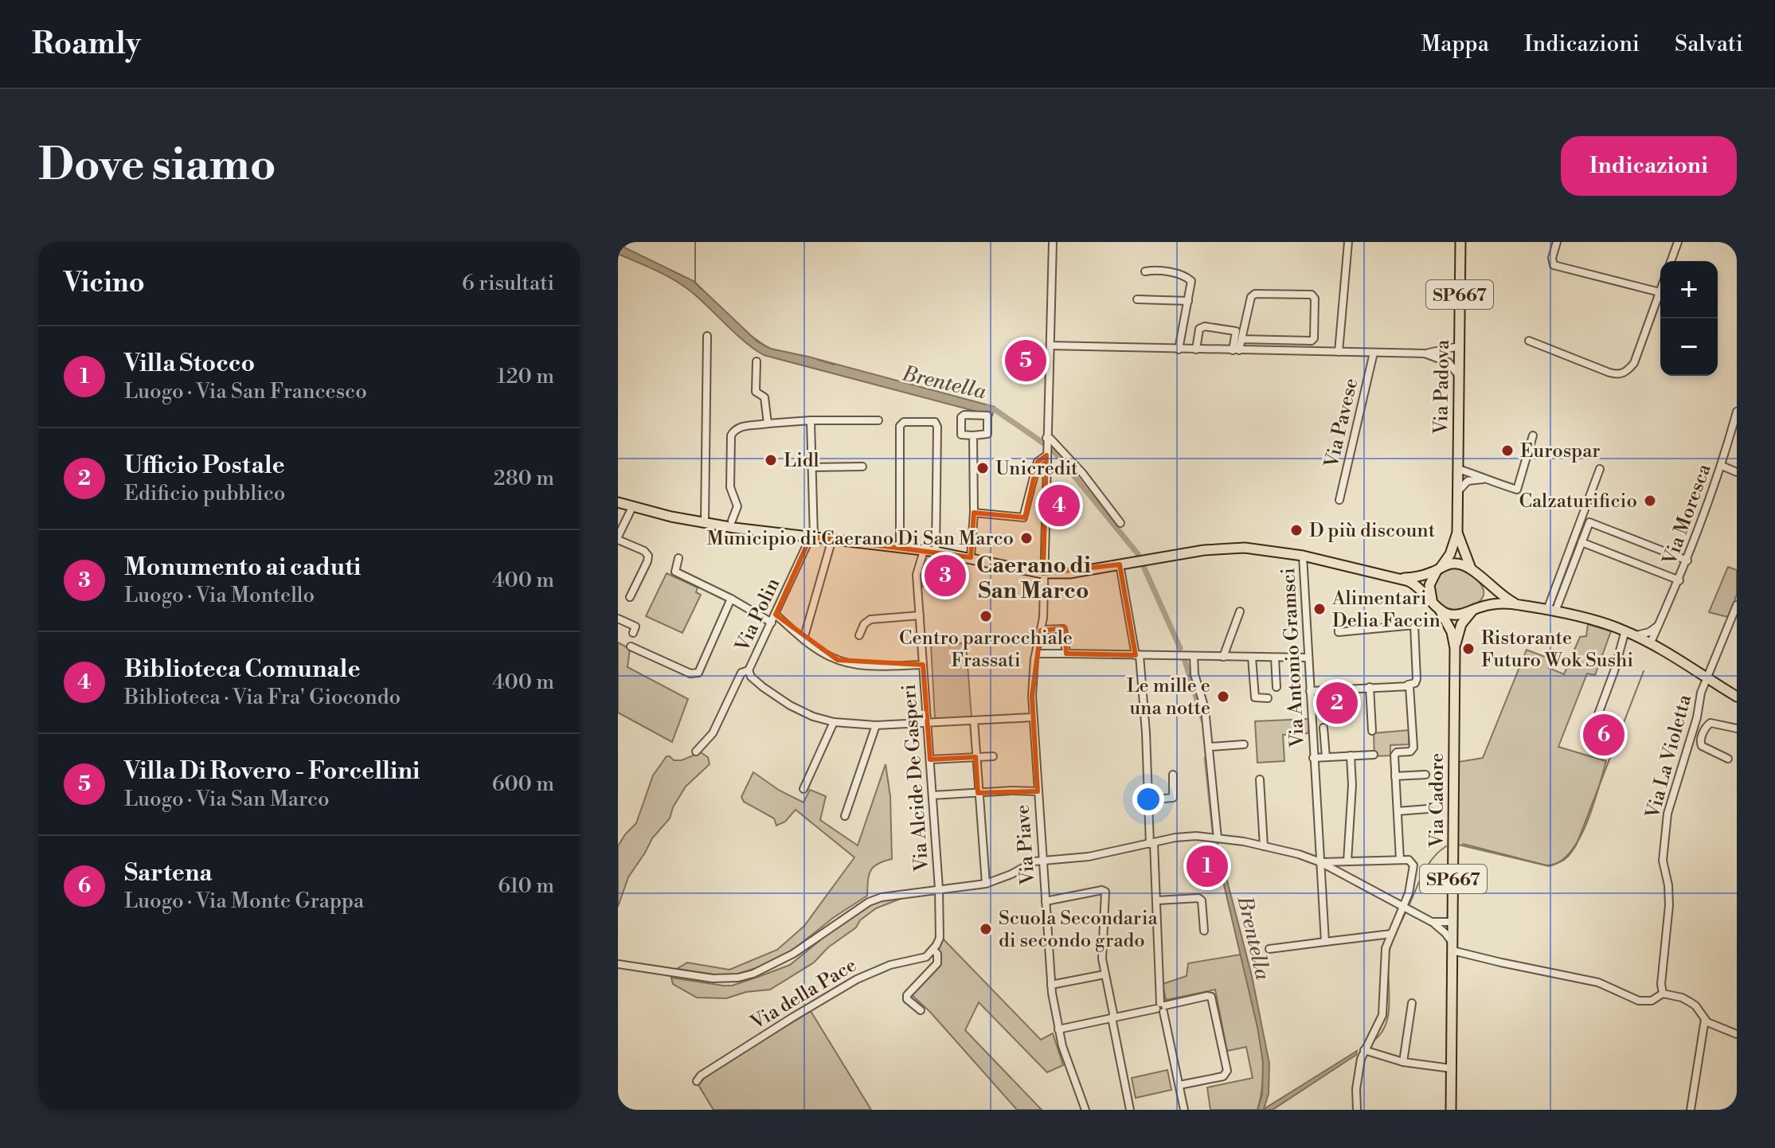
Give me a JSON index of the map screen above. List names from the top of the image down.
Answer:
{
  "streets": {
    "main road": ["SP667", "Via Padova", "Via Cadore"],
    "street": [
      "Via Pavese",
      "Via Moresca",
      "Via Polin",
      "Via Antonio Gramsci",
      "Via La Violetta",
      "Via Alcide De Gasperi",
      "Via Piave",
      "Via della Pace"
    ]
  },
  "crossings": [
    ["Via Padova", "Via Cadore"]
  ],
  "districts": ["Caerano di San Marco"],
  "water": ["Brentella"],
  "places": [
    "Eurospar",
    "Lidl",
    "Unicredit",
    "Calzaturificio",
    "D più discount",
    "Municipio di Caerano Di San Marco",
    "Alimentari Delia Faccin",
    "Centro parrocchiale Frassati",
    "Ristorante Futuro Wok Sushi",
    "Le mille e una notte",
    "Scuola Secondaria di secondo grado"
  ],
  "page": {
    "header": "Roamly",
    "nav": ["Mappa", "Indicazioni", "Salvati"],
    "buttons": "Indicazioni",
    "title": "Dove siamo",
    "heading": ["Vicino", "6 risultati"],
    "map_buttons": ["+", "−"],
    "list": [
      {
        "mark": "1",
        "name": "Villa Stocco",
        "note": "Luogo · Via San Francesco",
        "value": "120 m"
      },
      {
        "mark": "2",
        "name": "Ufficio Postale",
        "note": "Edificio pubblico",
        "value": "280 m"
      },
      {
        "mark": "3",
        "name": "Monumento ai caduti",
        "note": "Luogo · Via Montello",
        "value": "400 m"
      },
      {
        "mark": "4",
        "name": "Biblioteca Comunale",
        "note": "Biblioteca · Via Fra' Giocondo",
        "value": "400 m"
      },
      {
        "mark": "5",
        "name": "Villa Di Rovero - Forcellini",
        "note": "Luogo · Via San Marco",
        "value": "600 m"
      },
      {
        "mark": "6",
        "name": "Sartena",
        "note": "Luogo · Via Monte Grappa",
        "value": "610 m"
      }
    ],
    "pins": [
      "5",
      "4",
      "3",
      "2",
      "6",
      "1"
    ]
  }
}
